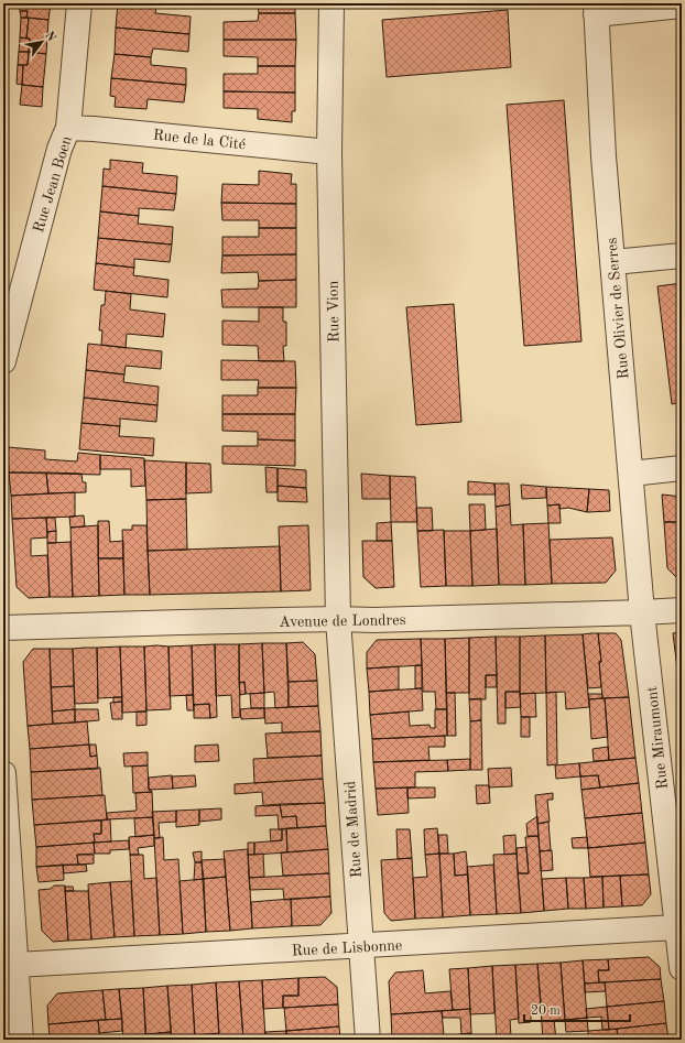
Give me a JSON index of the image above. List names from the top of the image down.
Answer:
{
  "streets": {
    "street": [
      "Rue de la Cité",
      "Rue Jean Boen",
      "Rue Olivier de Serres",
      "Rue Vion",
      "Avenue de Londres",
      "Rue Miraumont",
      "Rue de Madrid",
      "Rue de Lisbonne"
    ]
  },
  "crossings": [
    ["Rue de la Cité", "Rue Jean Boen"],
    ["Rue de la Cité", "Rue Vion"],
    ["Rue Olivier de Serres", "Avenue de Londres"],
    ["Rue Olivier de Serres", "Rue Miraumont"],
    ["Rue Vion", "Avenue de Londres"],
    ["Rue Vion", "Rue de Madrid"],
    ["Avenue de Londres", "Rue Miraumont"],
    ["Avenue de Londres", "Rue de Madrid"],
    ["Rue Miraumont", "Rue de Lisbonne"],
    ["Rue de Madrid", "Rue de Lisbonne"]
  ],
  "scale_bar": "20 m",
  "north": "top right"
}
